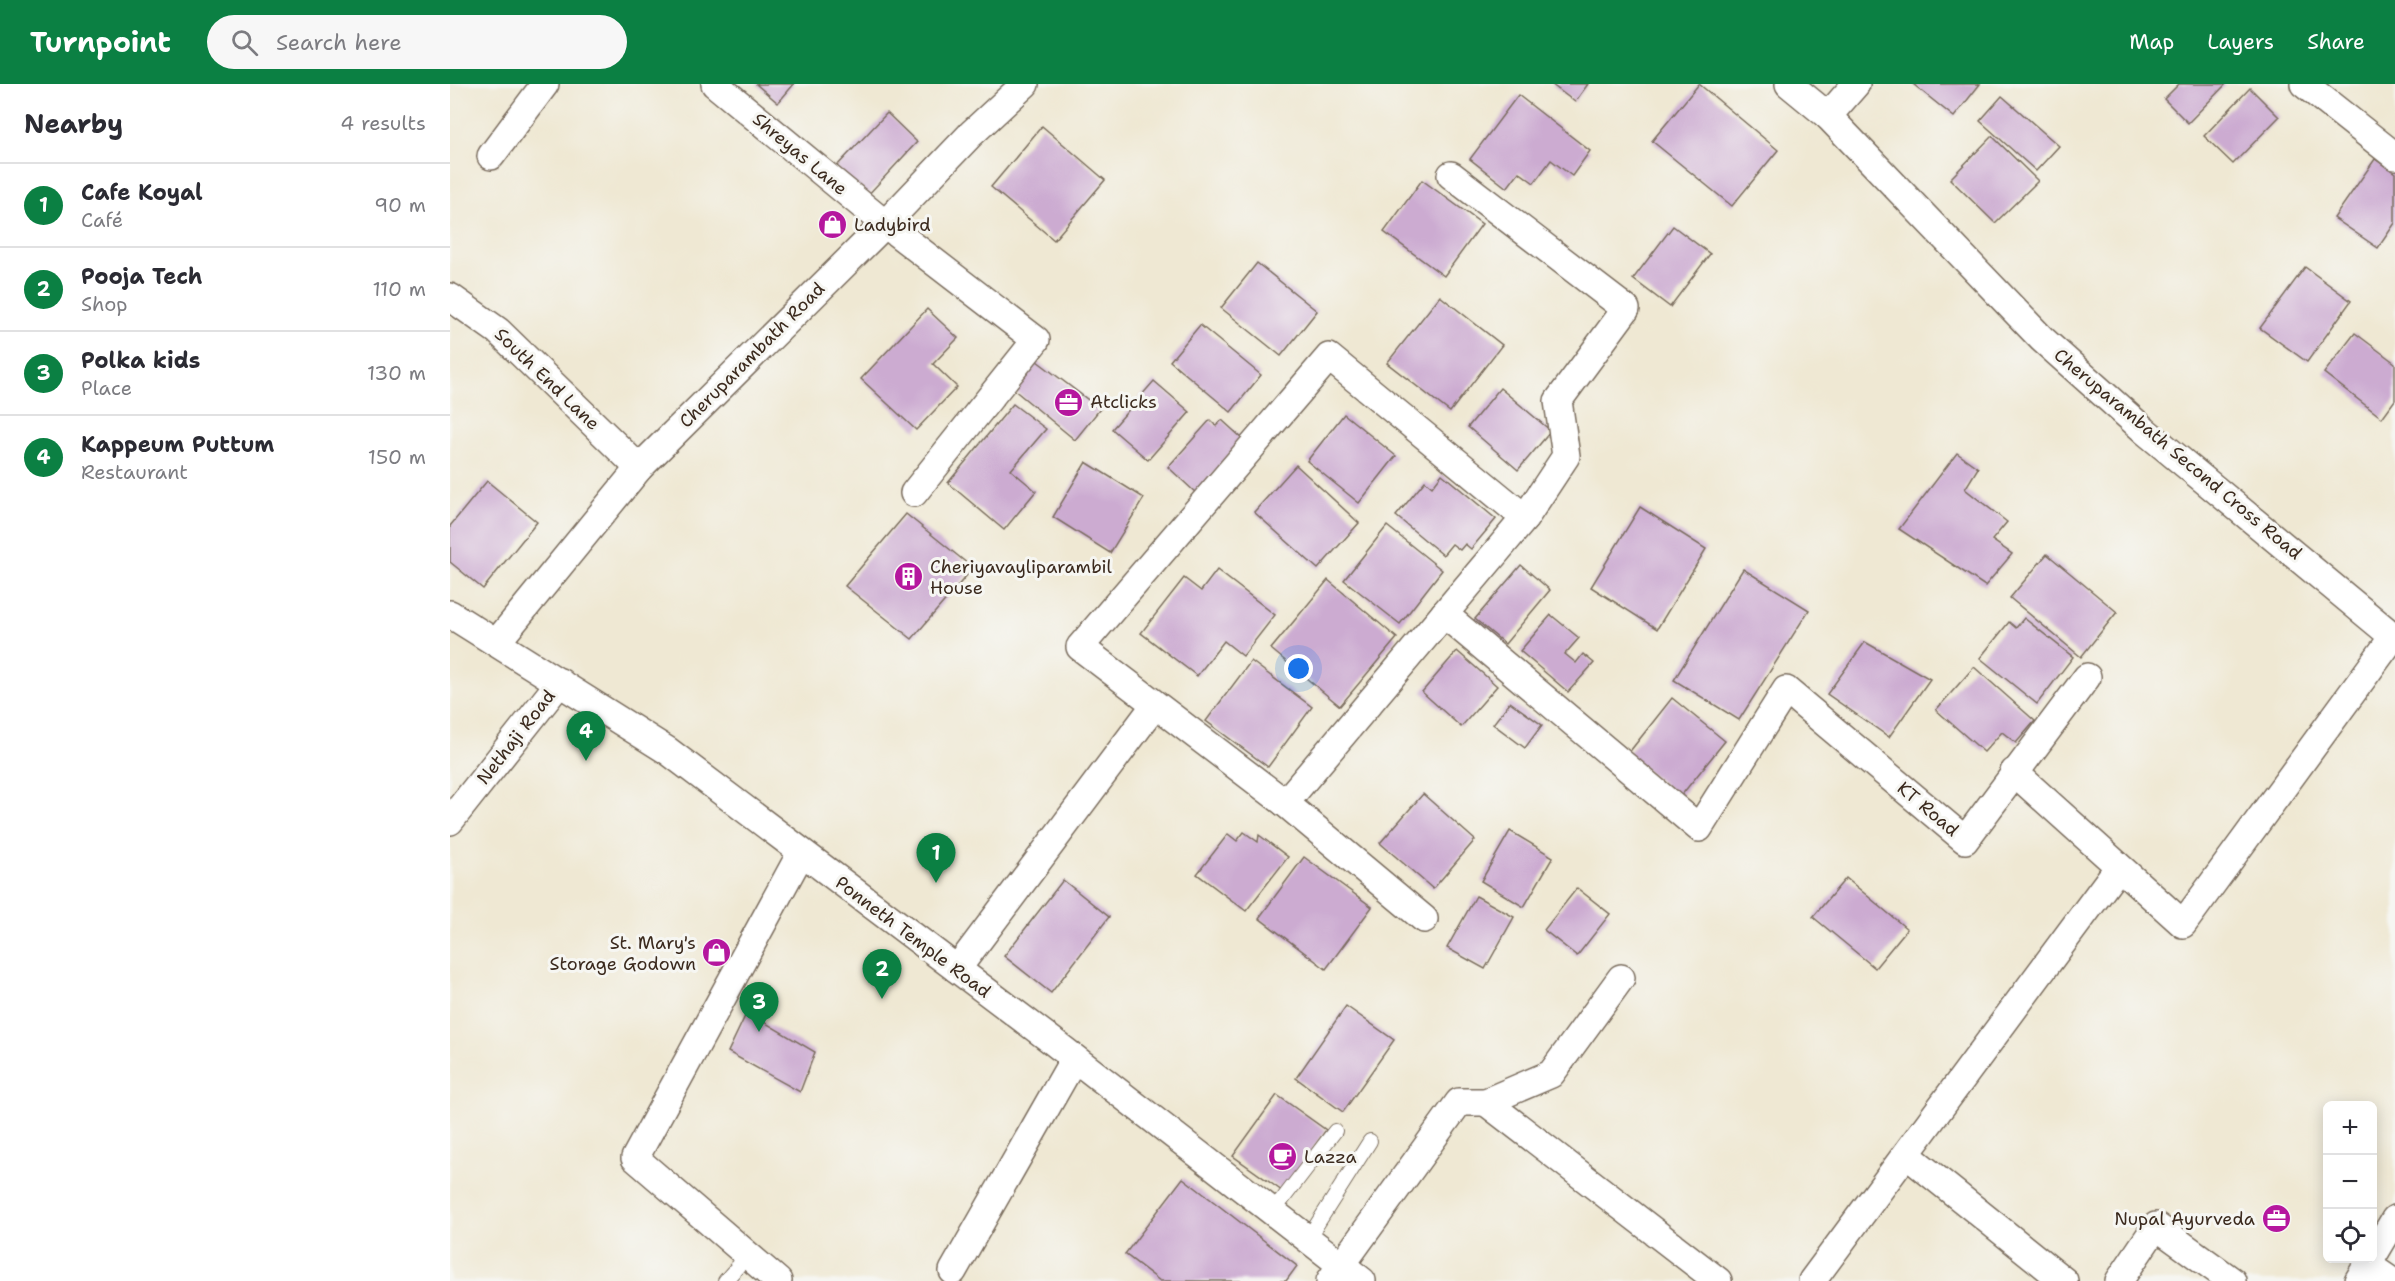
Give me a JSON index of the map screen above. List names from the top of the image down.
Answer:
{
  "streets": {
    "street": [
      "Shreyas Lane",
      "Cheruparambath Road",
      "South End Lane",
      "Cheruparambath Second Cross Road",
      "Nethaji Road",
      "KT Road",
      "Ponneth Temple Road"
    ]
  },
  "crossings": [
    ["Shreyas Lane", "Cheruparambath Road"],
    ["Cheruparambath Road", "South End Lane"],
    ["Cheruparambath Road", "Ponneth Temple Road"],
    ["Nethaji Road", "Ponneth Temple Road"]
  ],
  "places": {
    "shop": ["Ladybird", "St. Mary's Storage Godown"],
    "office": ["Atclicks", "Nupal Ayurveda"],
    "building": ["Cheriyavayliparambil House"],
    "cafe": ["Lazza"]
  },
  "page": {
    "header": "Turnpoint",
    "search": "Search here",
    "nav": ["Map", "Layers", "Share"],
    "heading": ["Nearby", "4 results"],
    "list": [
      {
        "mark": "1",
        "name": "Cafe Koyal",
        "note": "Café",
        "value": "90 m"
      },
      {
        "mark": "2",
        "name": "Pooja Tech",
        "note": "Shop",
        "value": "110 m"
      },
      {
        "mark": "3",
        "name": "Polka kids",
        "note": "Place",
        "value": "130 m"
      },
      {
        "mark": "4",
        "name": "Kappeum Puttum",
        "note": "Restaurant",
        "value": "150 m"
      }
    ],
    "pins": [
      "4",
      "1",
      "2",
      "3"
    ],
    "map_buttons": ["+", "−"]
  }
}
